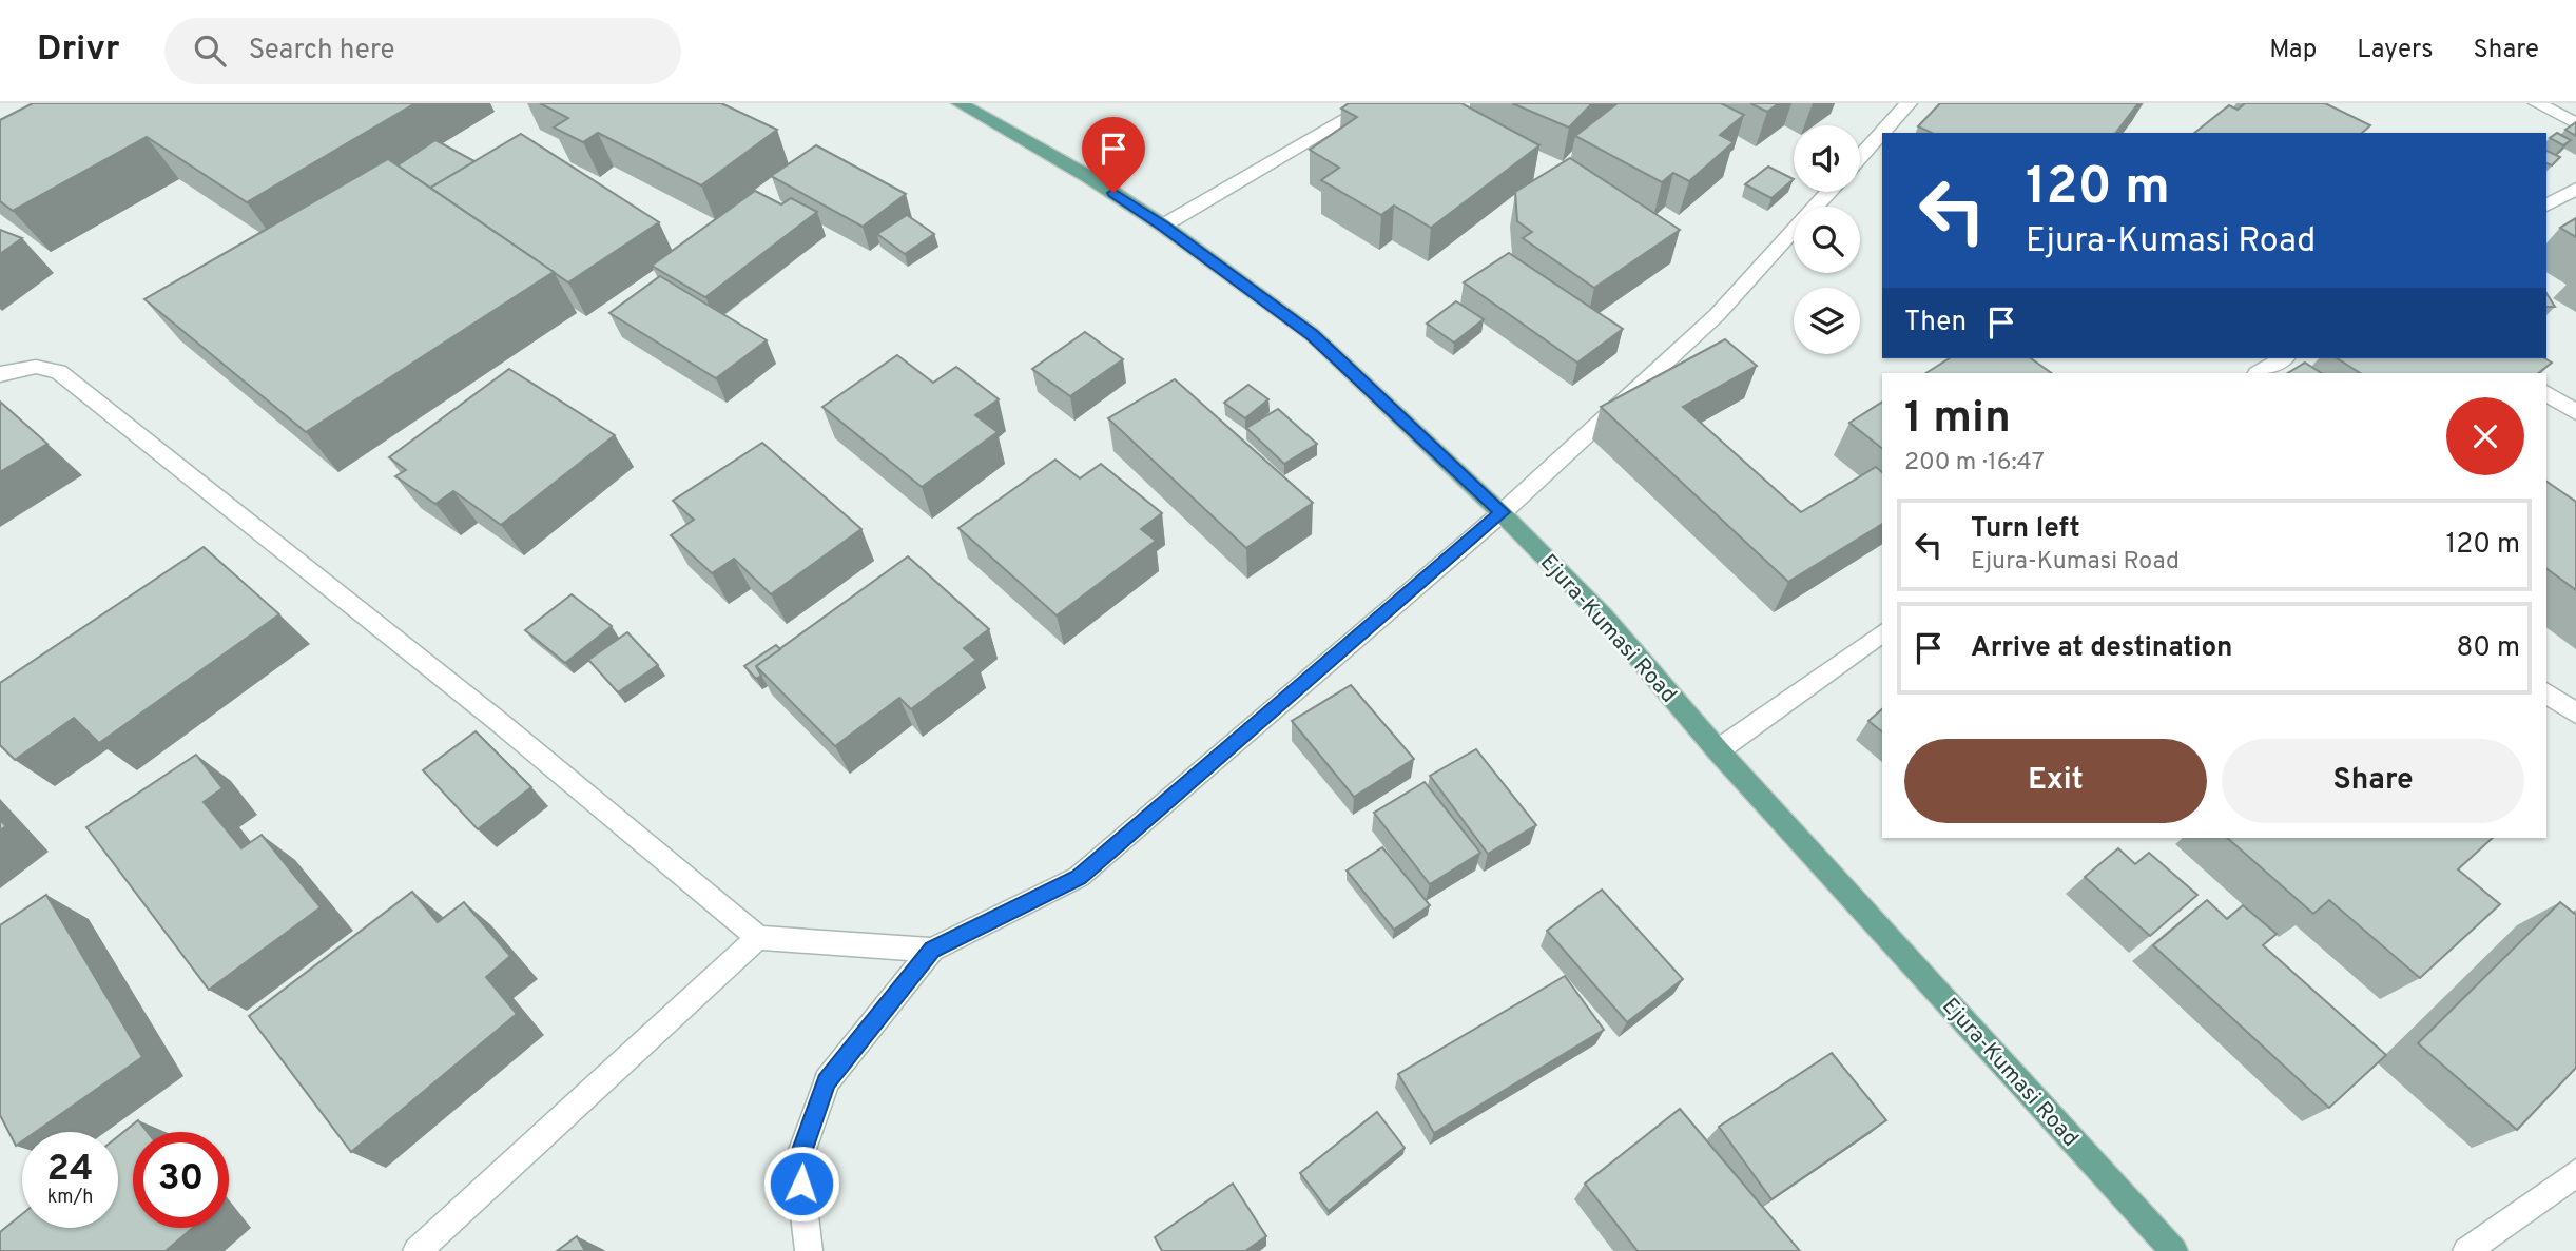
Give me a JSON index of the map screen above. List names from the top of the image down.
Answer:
{
  "streets": {
    "main road": ["Ejura-Kumasi Road"]
  },
  "page": {
    "header": "Drivr",
    "search": "Search here",
    "nav": ["Map", "Layers", "Share"],
    "turn": ["120 m", "Ejura-Kumasi Road"],
    "then": "Then",
    "heading": ["1 min", "200 m · 16:47"],
    "list": [
      {
        "name": "Turn left",
        "note": "Ejura-Kumasi Road",
        "value": "120 m"
      },
      {
        "name": "Arrive at destination",
        "value": "80 m"
      }
    ],
    "buttons": ["Exit", "Share"],
    "speed": "24 km/h",
    "limit": "30"
  }
}
